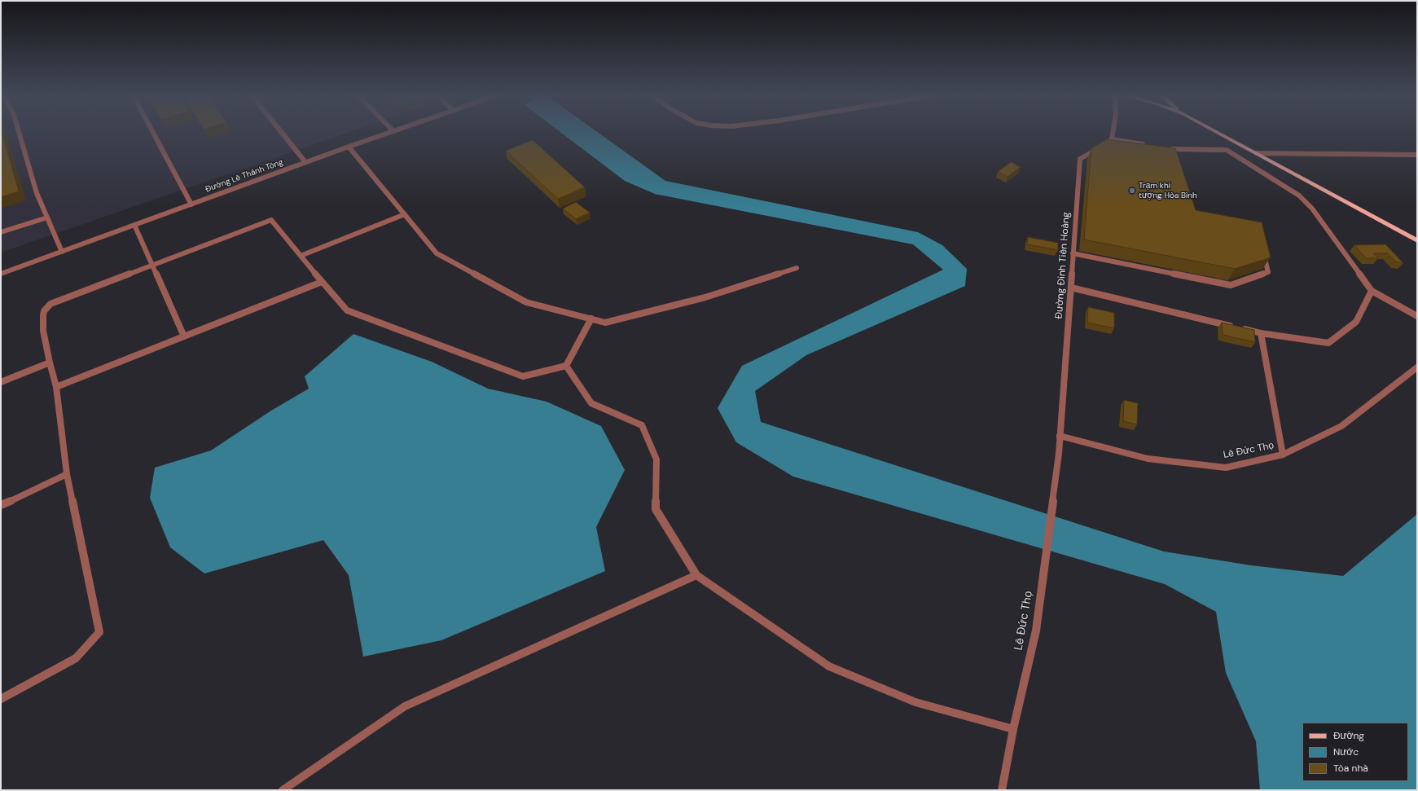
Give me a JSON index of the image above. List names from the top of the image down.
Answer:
{
  "streets": {
    "street": ["Đường Lê Thánh Tông", "Đường Đinh Tiên Hoàng", "Lê Đức Thọ"]
  },
  "crossings": [
    ["Đường Đinh Tiên Hoàng", "Lê Đức Thọ"]
  ],
  "places": ["Trạm khí tượng Hòa Bình"],
  "legend": ["Đường", "Nước", "Tòa nhà"]
}
